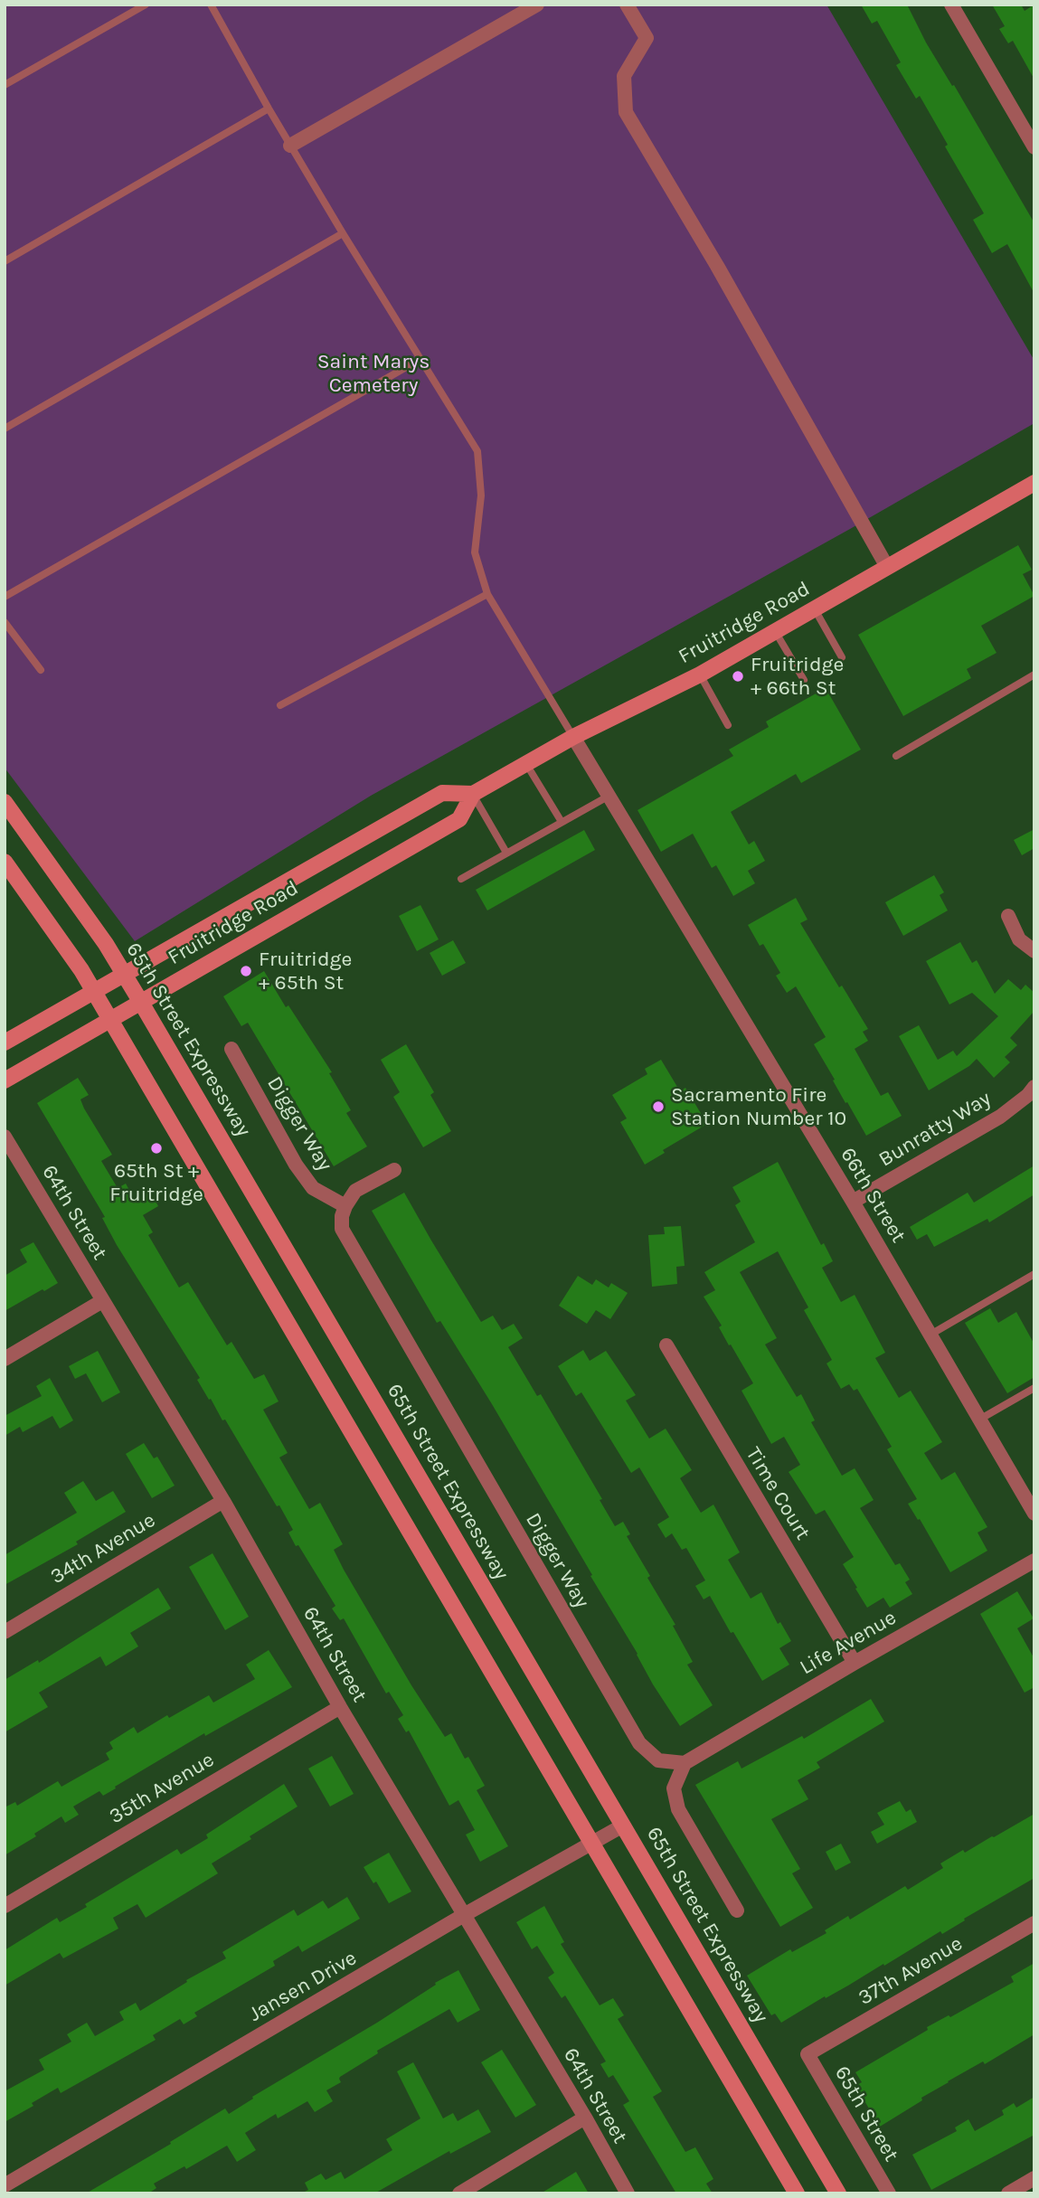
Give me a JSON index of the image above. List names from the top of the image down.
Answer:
{
  "streets": {
    "main road": ["Fruitridge Road", "65th Street Expressway"],
    "street": [
      "Digger Way",
      "Bunratty Way",
      "66th Street",
      "64th Street",
      "Time Court",
      "34th Avenue",
      "Life Avenue",
      "35th Avenue",
      "37th Avenue",
      "Jansen Drive",
      "65th Street"
    ]
  },
  "crossings": [
    ["Fruitridge Road", "65th Street Expressway"],
    ["Fruitridge Road", "66th Street"],
    ["65th Street Expressway", "Jansen Drive"],
    ["Digger Way", "Life Avenue"],
    ["Bunratty Way", "66th Street"],
    ["64th Street", "34th Avenue"],
    ["64th Street", "35th Avenue"],
    ["64th Street", "Jansen Drive"],
    ["Time Court", "Life Avenue"],
    ["37th Avenue", "65th Street"]
  ],
  "parks": ["Saint Marys Cemetery"],
  "places": [
    "Fruitridge + 66th St",
    "Fruitridge + 65th St",
    "Sacramento Fire Station Number 10",
    "65th St + Fruitridge"
  ]
}
